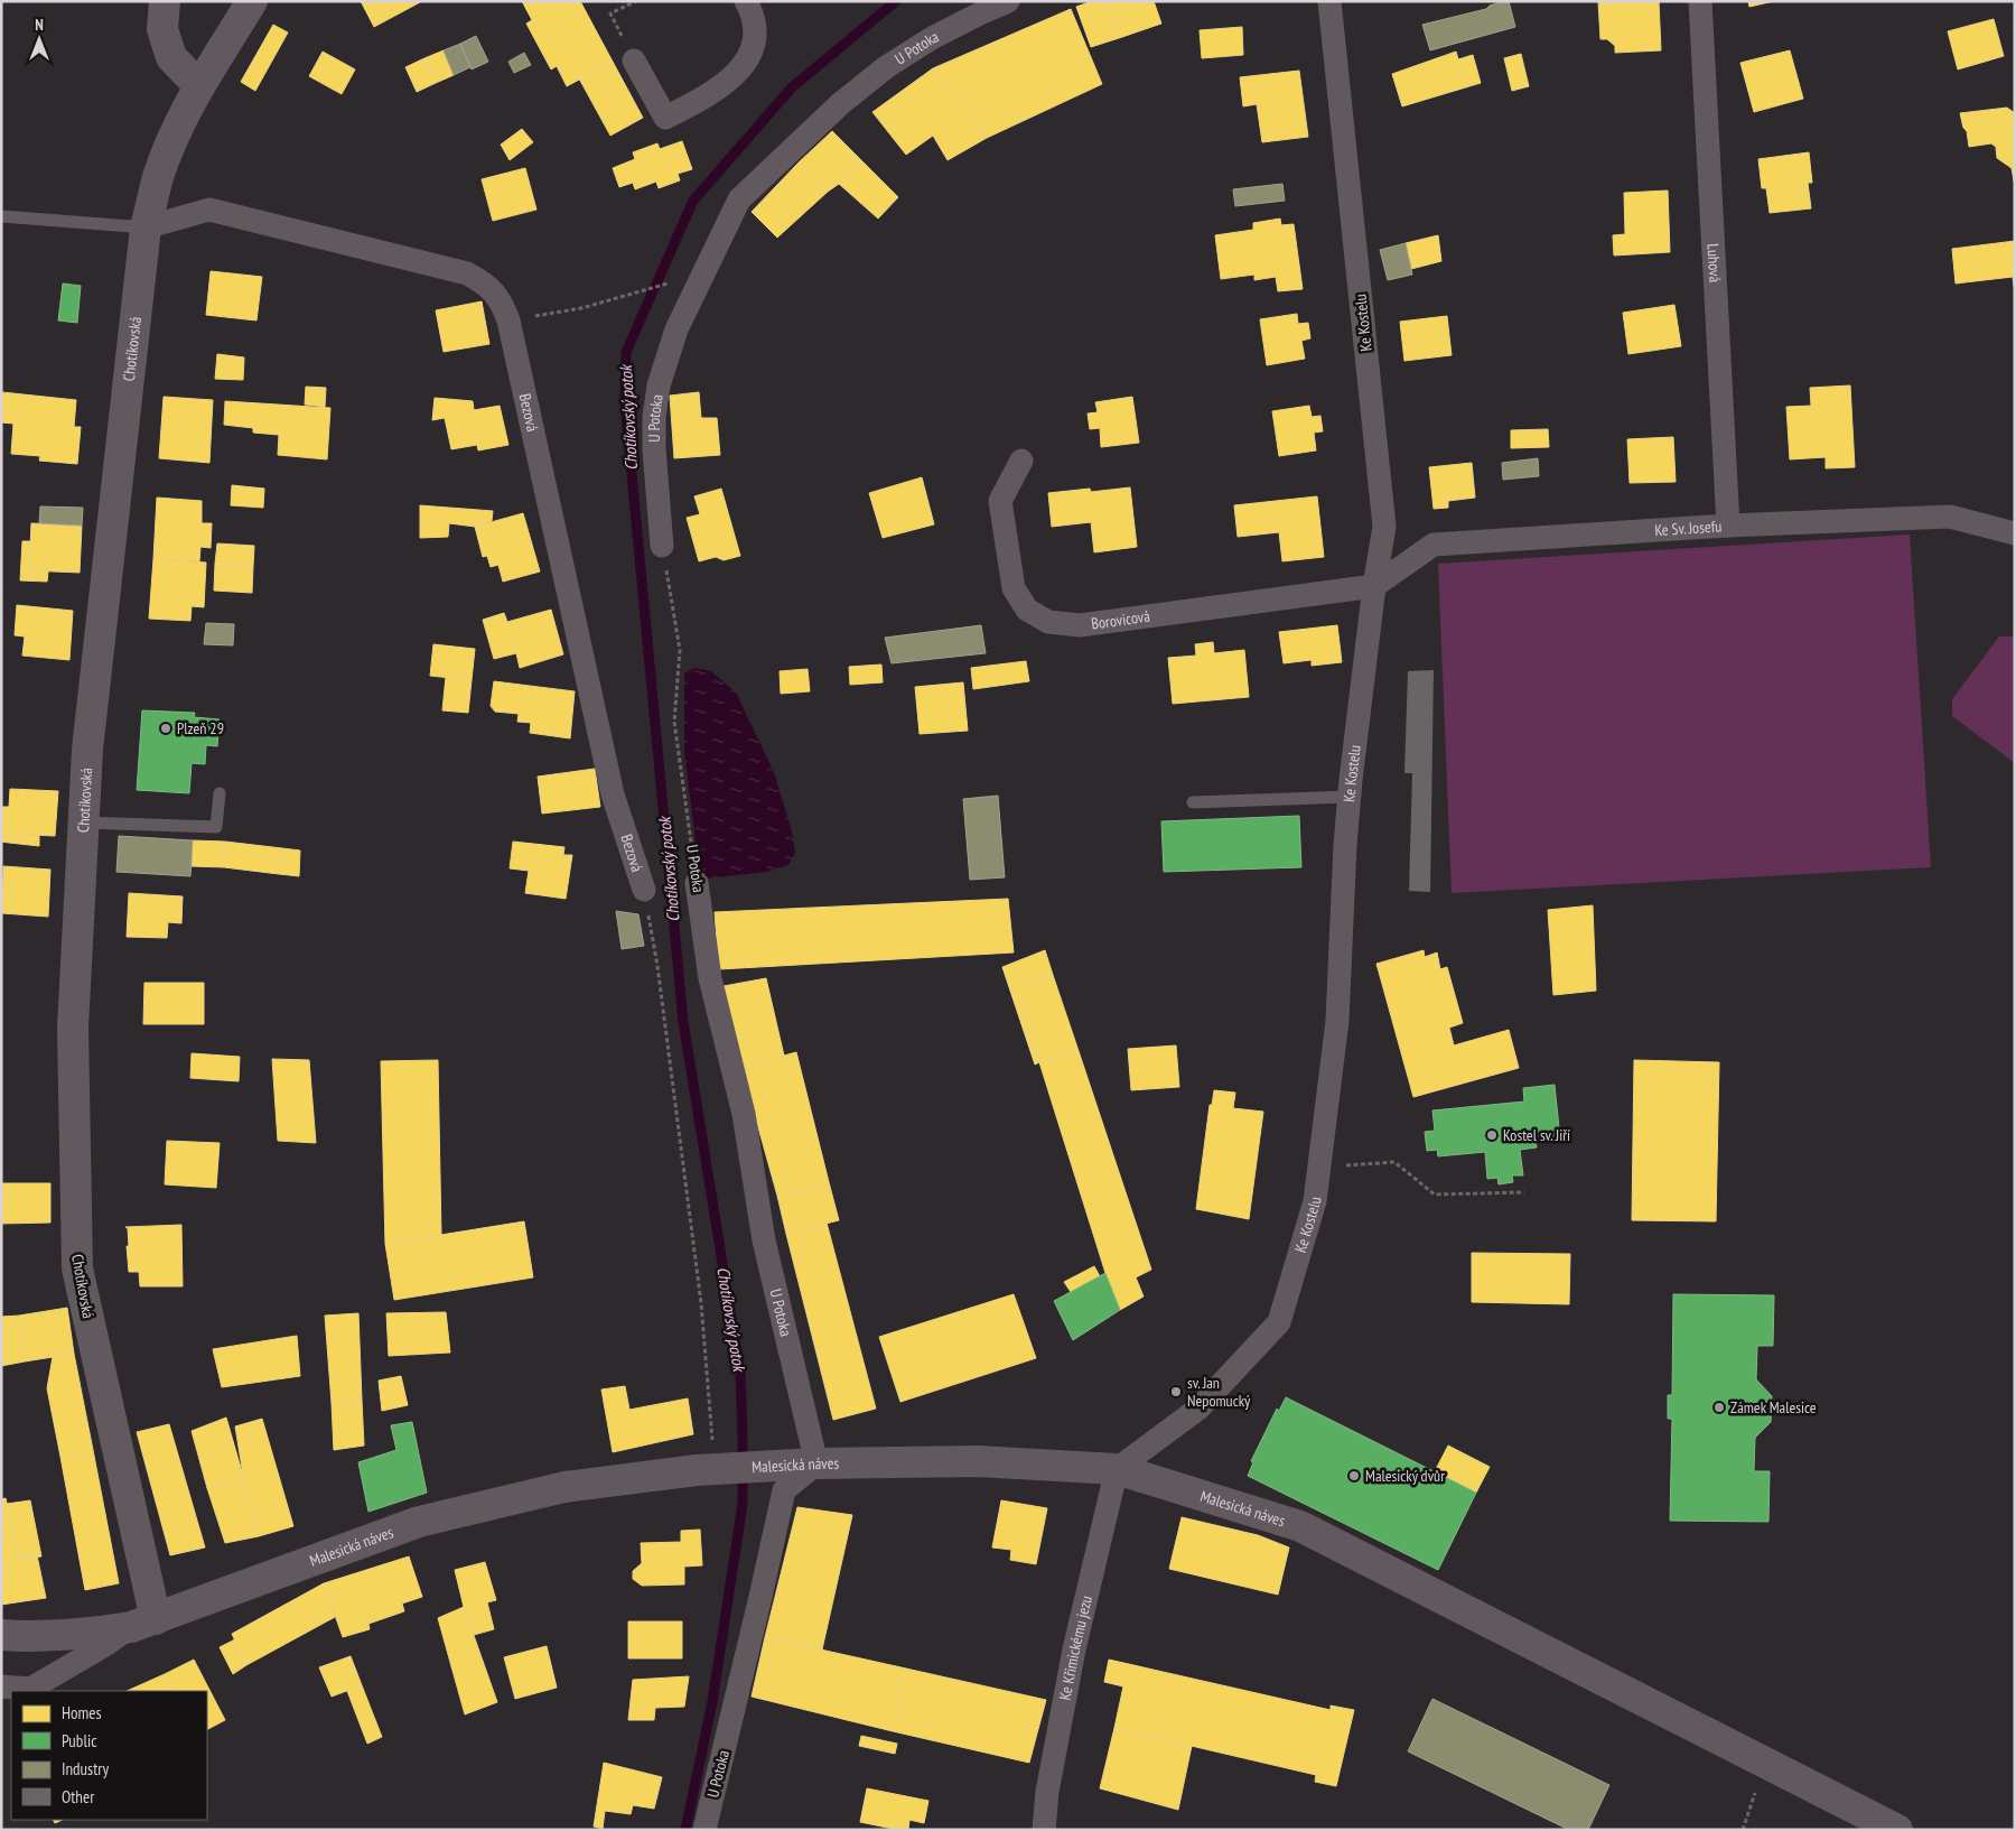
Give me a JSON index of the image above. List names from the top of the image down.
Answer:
{
  "streets": {
    "street": [
      "U Potoka",
      "Luhová",
      "Ke Kostelu",
      "Chotíkovská",
      "Bezová",
      "Ke Sv. Josefu",
      "Borovicová",
      "Malesická náves",
      "Ke Křimickému jezu"
    ]
  },
  "crossings": [
    ["U Potoka", "Malesická náves"],
    ["Luhová", "Ke Sv. Josefu"],
    ["Ke Kostelu", "Ke Sv. Josefu"],
    ["Ke Kostelu", "Borovicová"],
    ["Ke Kostelu", "Malesická náves"],
    ["Ke Kostelu", "Ke Křimickému jezu"],
    ["Chotíkovská", "Bezová"],
    ["Chotíkovská", "Malesická náves"],
    ["Ke Sv. Josefu", "Borovicová"],
    ["Malesická náves", "Ke Křimickému jezu"]
  ],
  "water": ["Chotíkovský potok"],
  "places": [
    "Plzeň 29",
    "Kostel sv. Jiří",
    "sv. Jan Nepomucký",
    "Zámek Malesice",
    "Malesický dvůr"
  ],
  "legend": [
    "Homes",
    "Public",
    "Industry",
    "Other"
  ],
  "north": "top"
}
